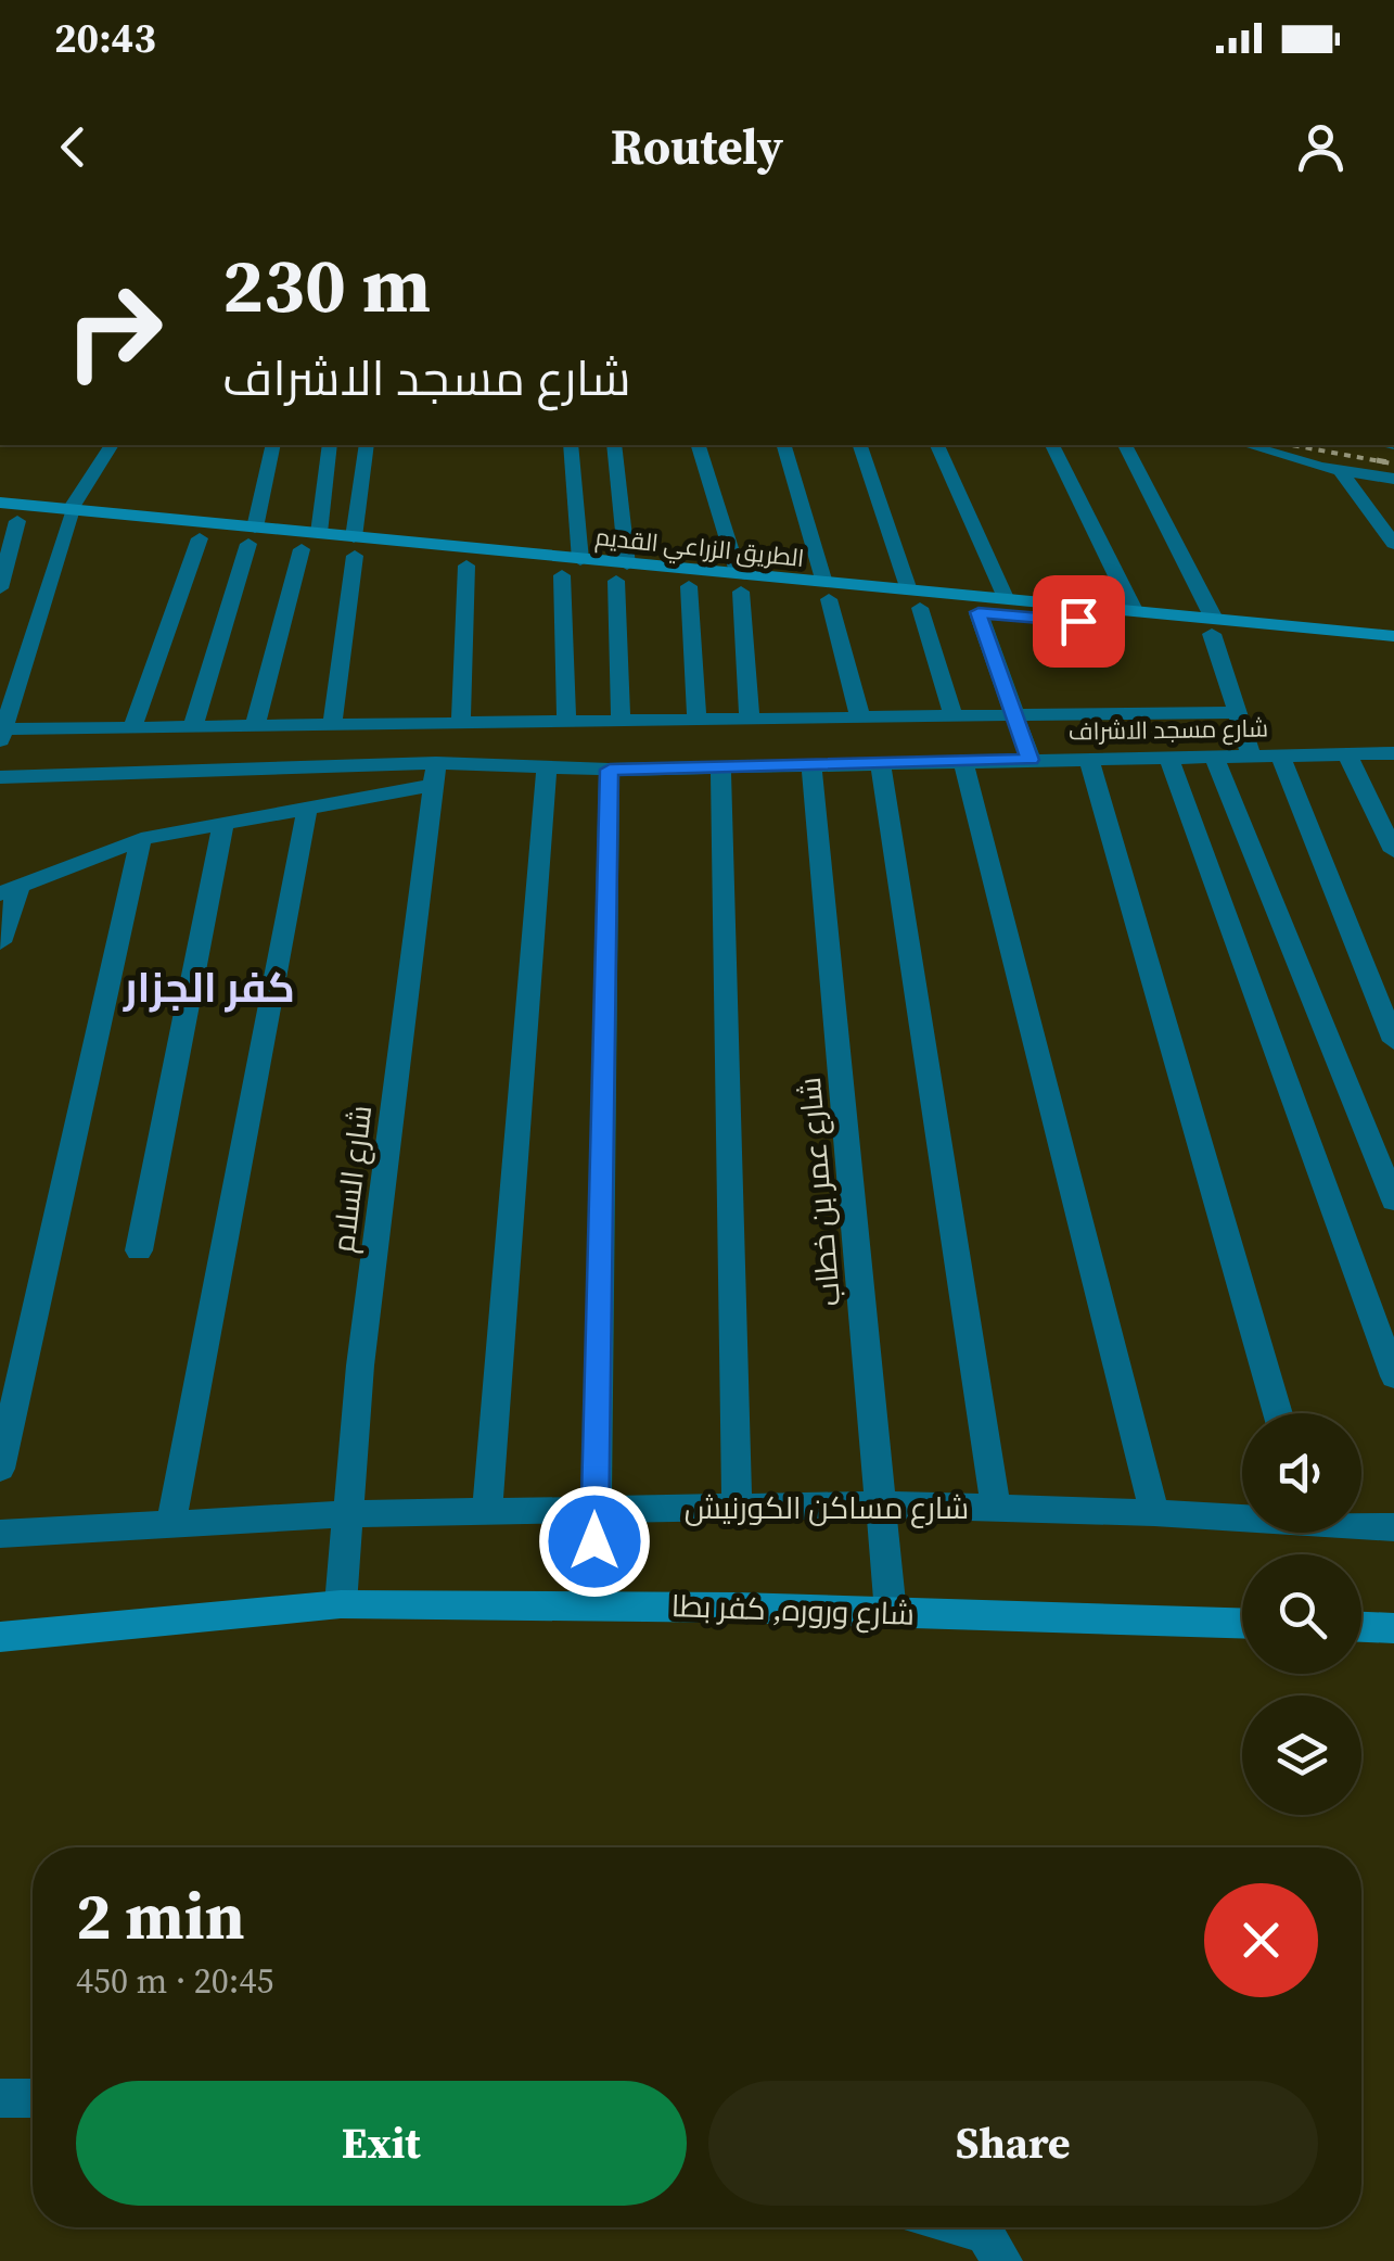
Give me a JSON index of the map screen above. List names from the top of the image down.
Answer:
{
  "streets": {
    "main road": ["الطريق الزراعي القديم", "شارع وروره, كفر بطا"],
    "street": [
      "شارع مسجد الاشراف",
      "شارع السلام",
      "شارع عمر بن خطاب",
      "شارع مساكن الكورنيش"
    ]
  },
  "crossings": [
    ["شارع مسجد الاشراف", "شارع السلام"],
    ["شارع مسجد الاشراف", "شارع عمر بن خطاب"],
    ["شارع السلام", "شارع مساكن الكورنيش"],
    ["شارع السلام", "شارع وروره, كفر بطا"],
    ["شارع عمر بن خطاب", "شارع مساكن الكورنيش"],
    ["شارع عمر بن خطاب", "شارع وروره, كفر بطا"]
  ],
  "districts": ["كفر الجزار"],
  "page": {
    "status": "20:43",
    "header": "Routely",
    "turn": ["230 m", "شارع مسجد الاشراف"],
    "heading": ["2 min", "450 m · 20:45"],
    "buttons": ["Exit", "Share"]
  }
}
